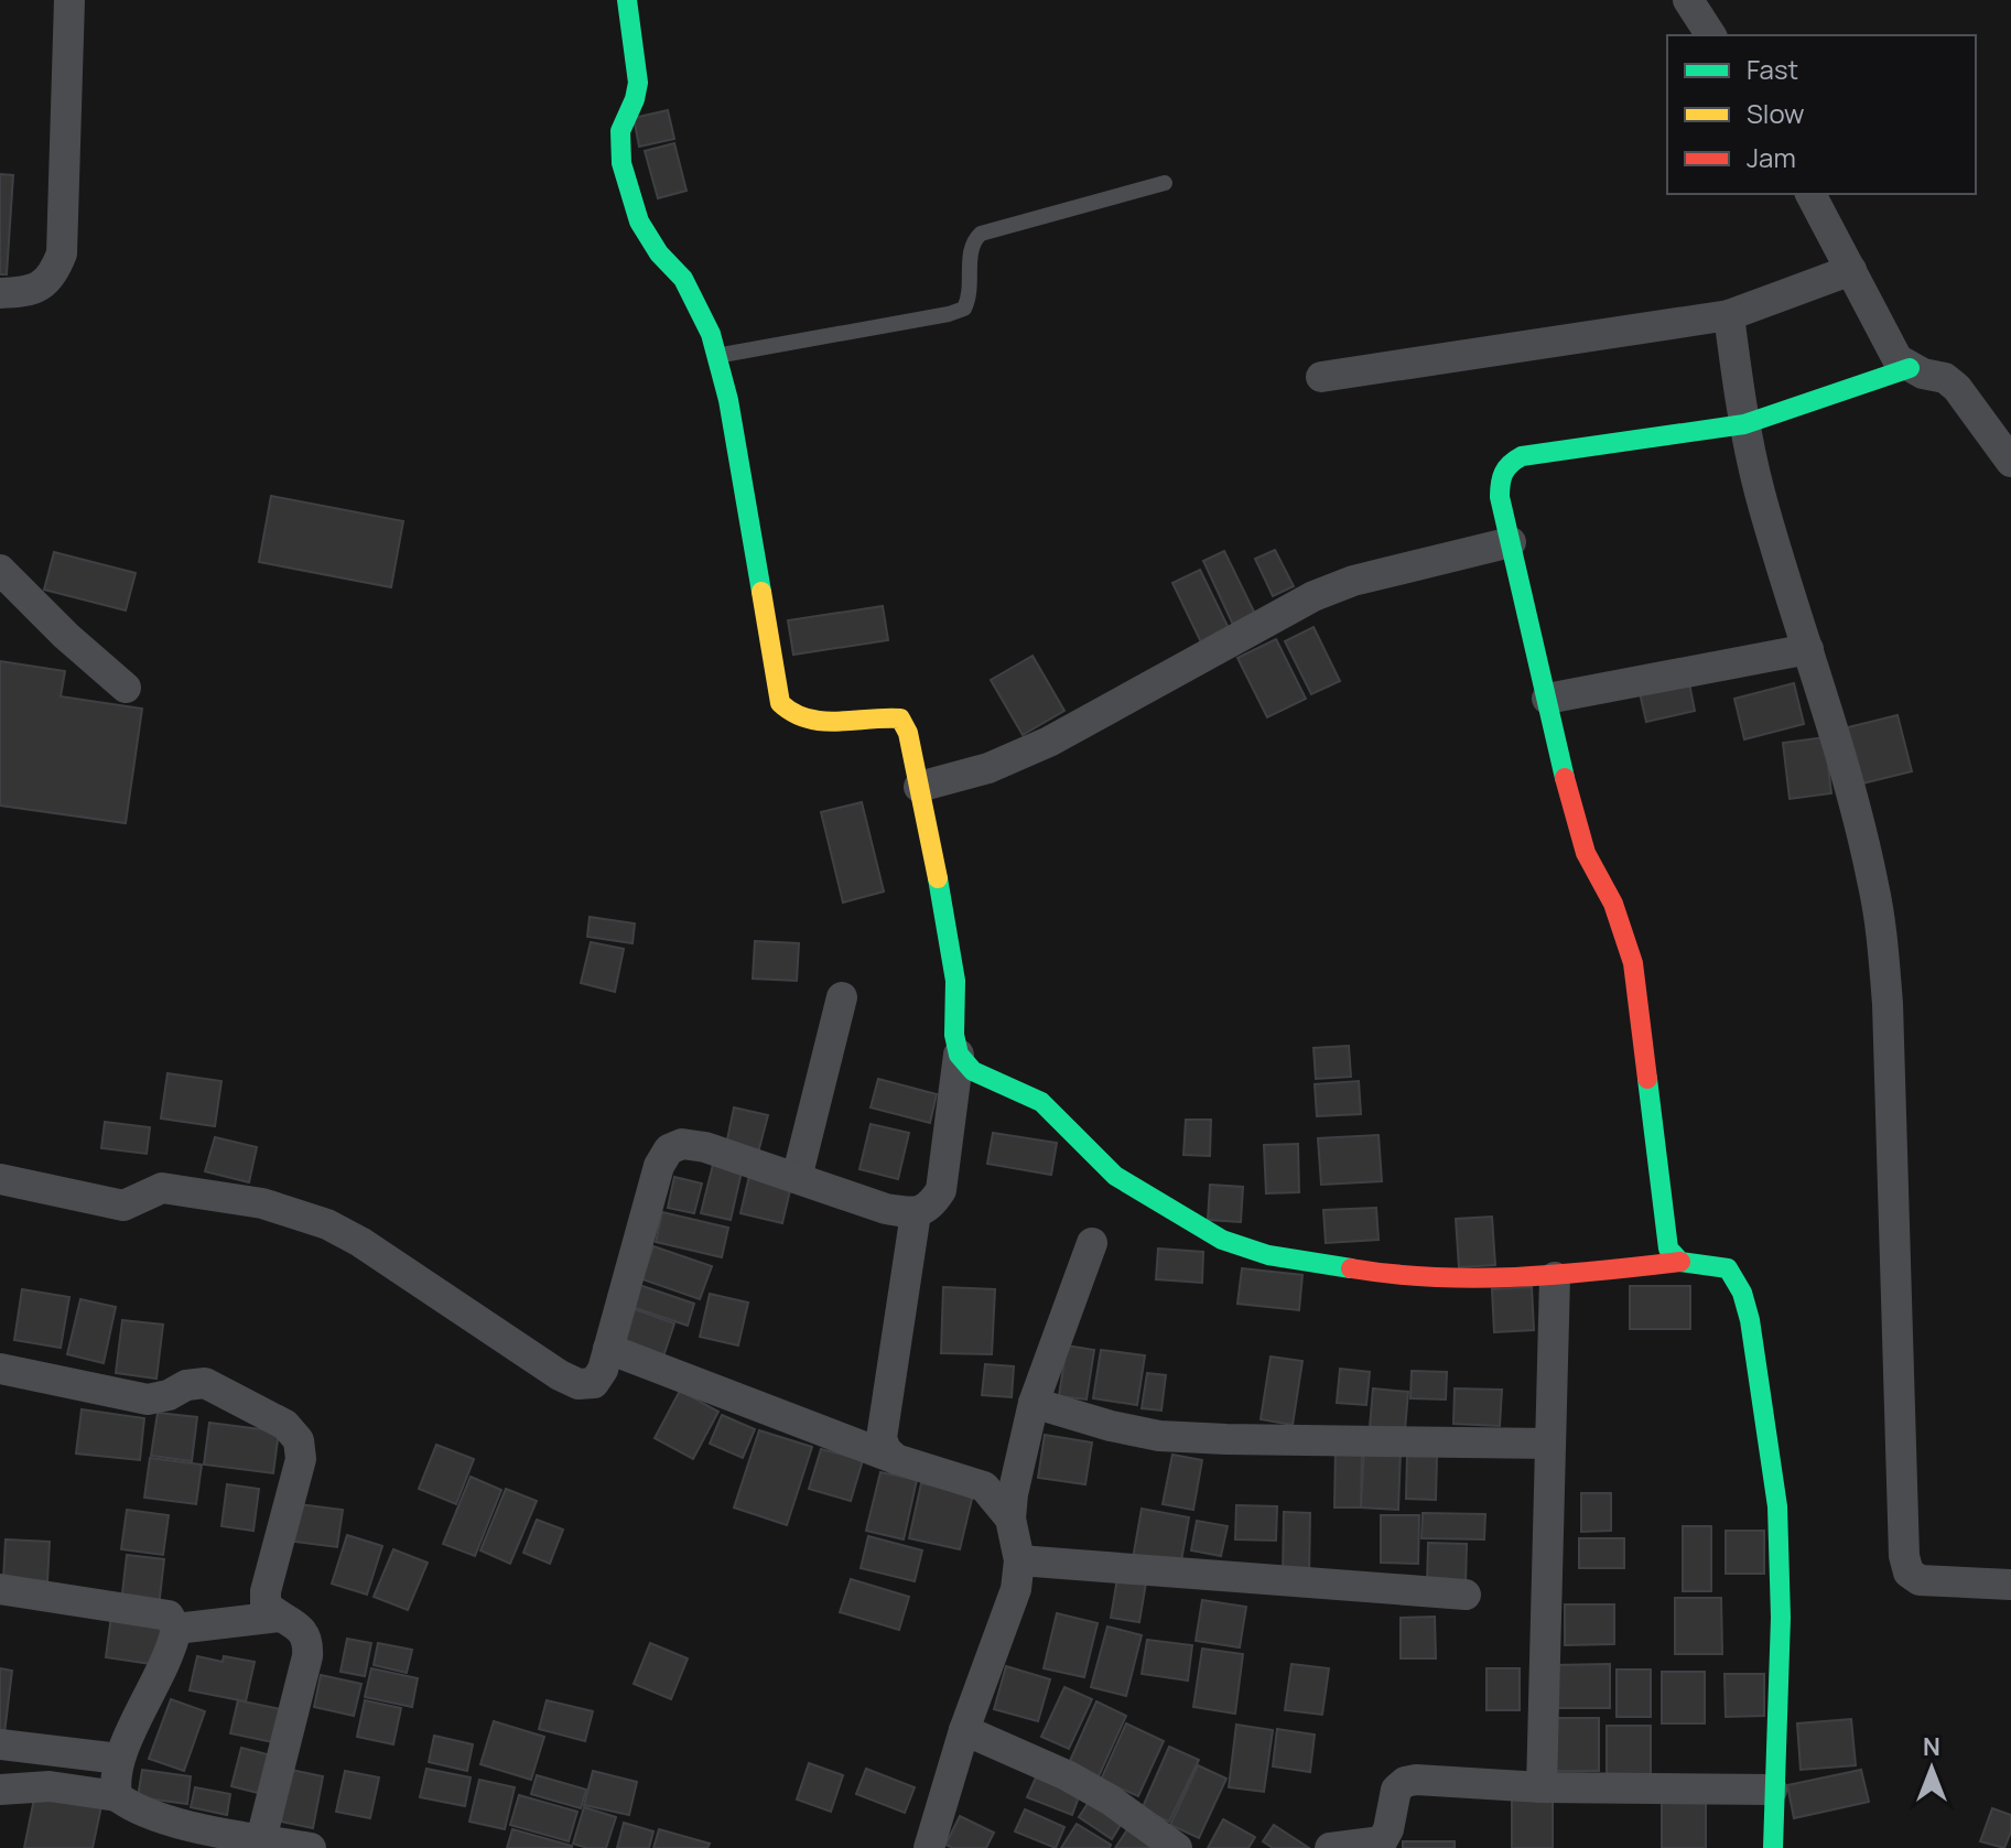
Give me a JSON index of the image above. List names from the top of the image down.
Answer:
{
  "legend": ["Fast", "Slow", "Jam"],
  "north": "top"
}
